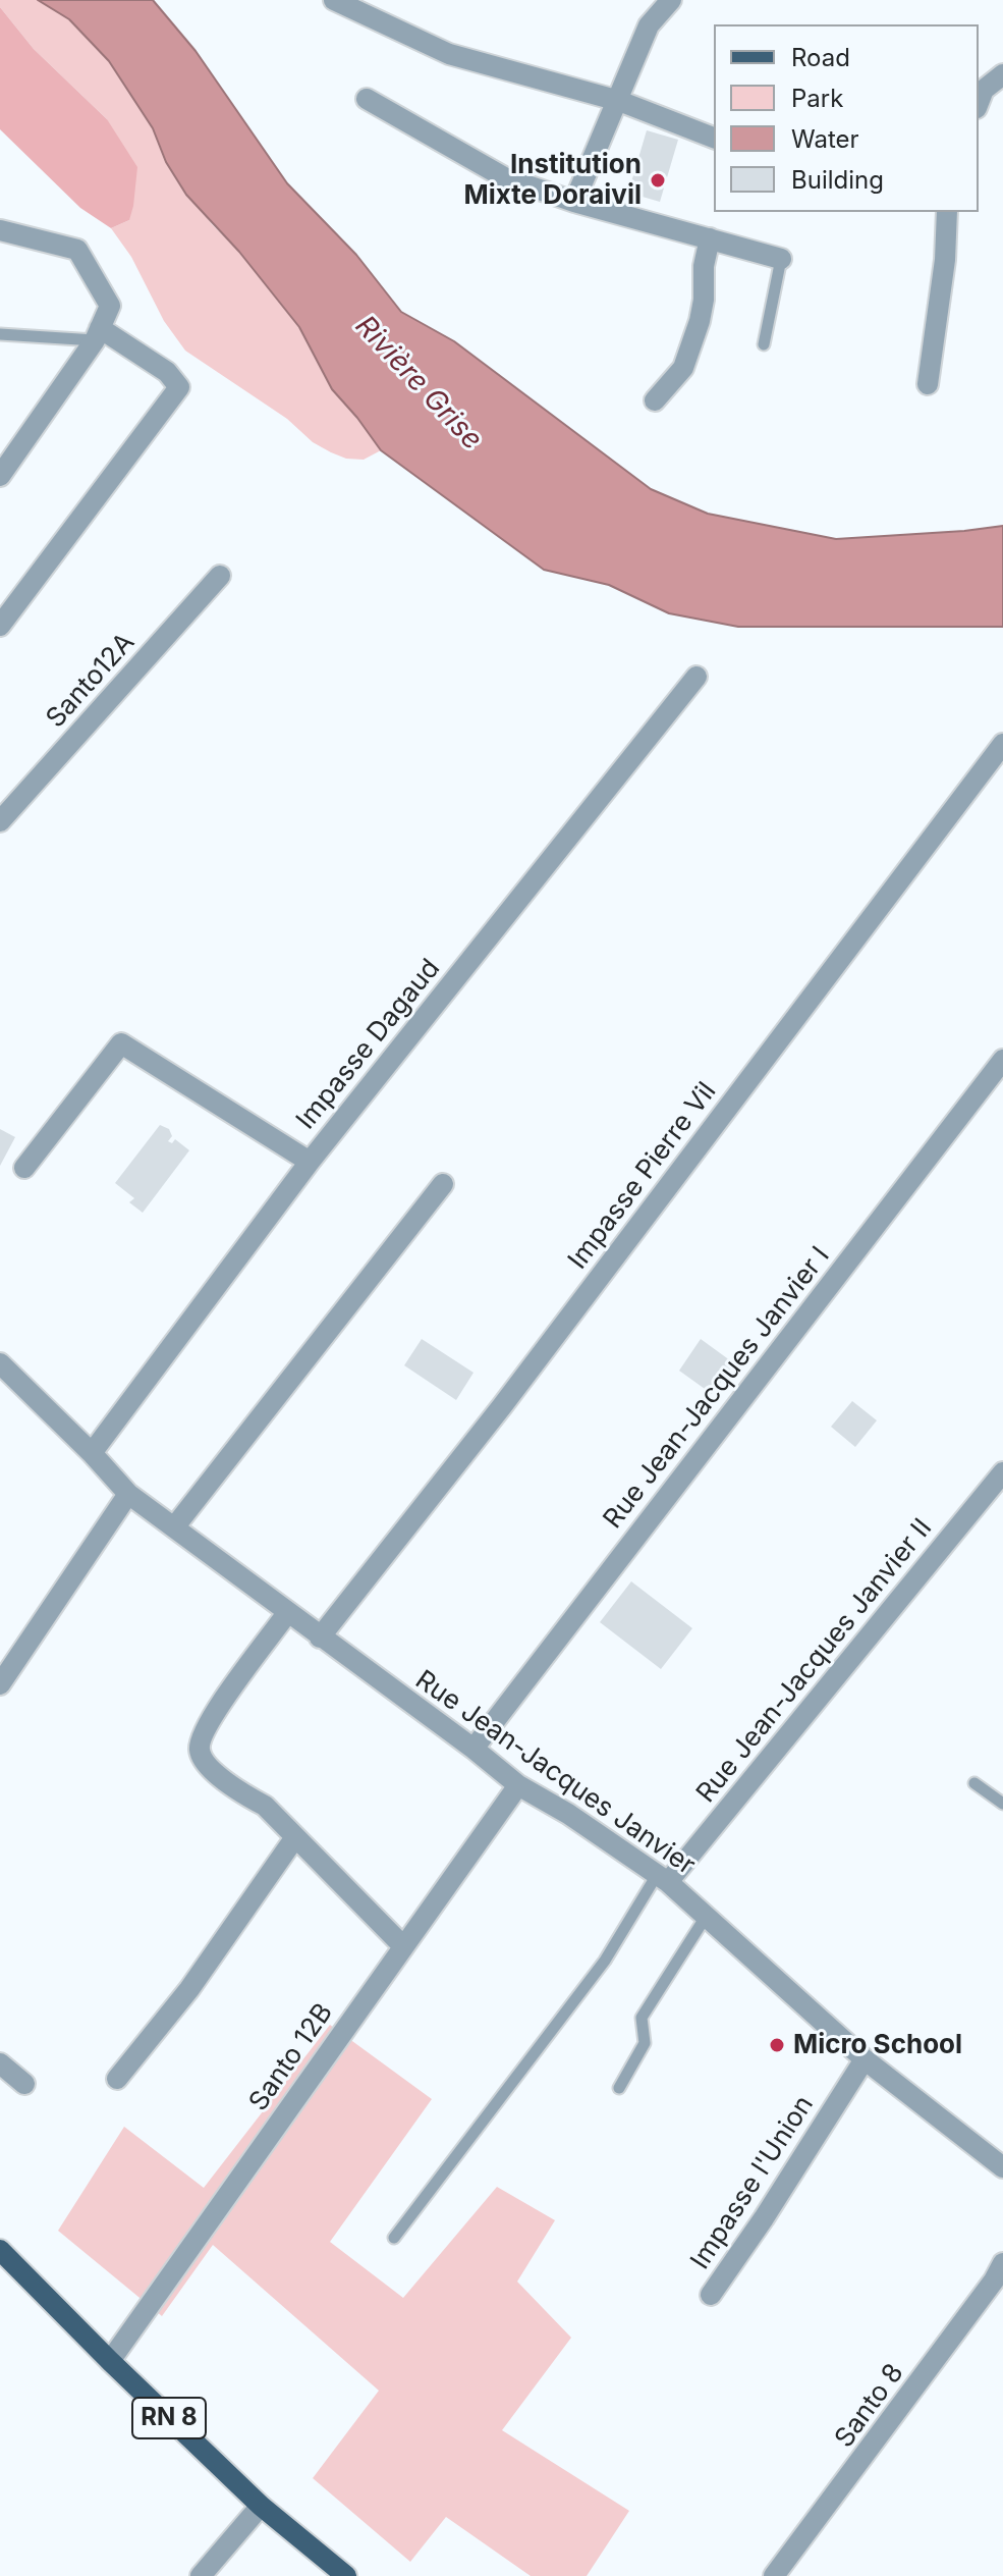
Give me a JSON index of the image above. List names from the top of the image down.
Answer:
{
  "streets": {
    "main road": ["RN 8"],
    "street": [
      "Santo12A",
      "Impasse Dagaud",
      "Impasse Pierre Vil",
      "Rue Jean-Jacques Janvier I",
      "Rue Jean-Jacques Janvier II",
      "Rue Jean-Jacques Janvier",
      "Santo 12B",
      "Impasse l'Union",
      "Santo 8"
    ]
  },
  "crossings": [
    ["Impasse Dagaud", "Rue Jean-Jacques Janvier"],
    ["Impasse Pierre Vil", "Rue Jean-Jacques Janvier"],
    ["Rue Jean-Jacques Janvier I", "Rue Jean-Jacques Janvier"],
    ["Rue Jean-Jacques Janvier II", "Rue Jean-Jacques Janvier"],
    ["Rue Jean-Jacques Janvier", "Santo 12B"],
    ["Rue Jean-Jacques Janvier", "Impasse l'Union"],
    ["Santo 12B", "RN 8"]
  ],
  "water": ["Rivière Grise"],
  "places": ["Institution Mixte Doraivil", "Micro School"],
  "legend": [
    "Road",
    "Park",
    "Water",
    "Building"
  ]
}
